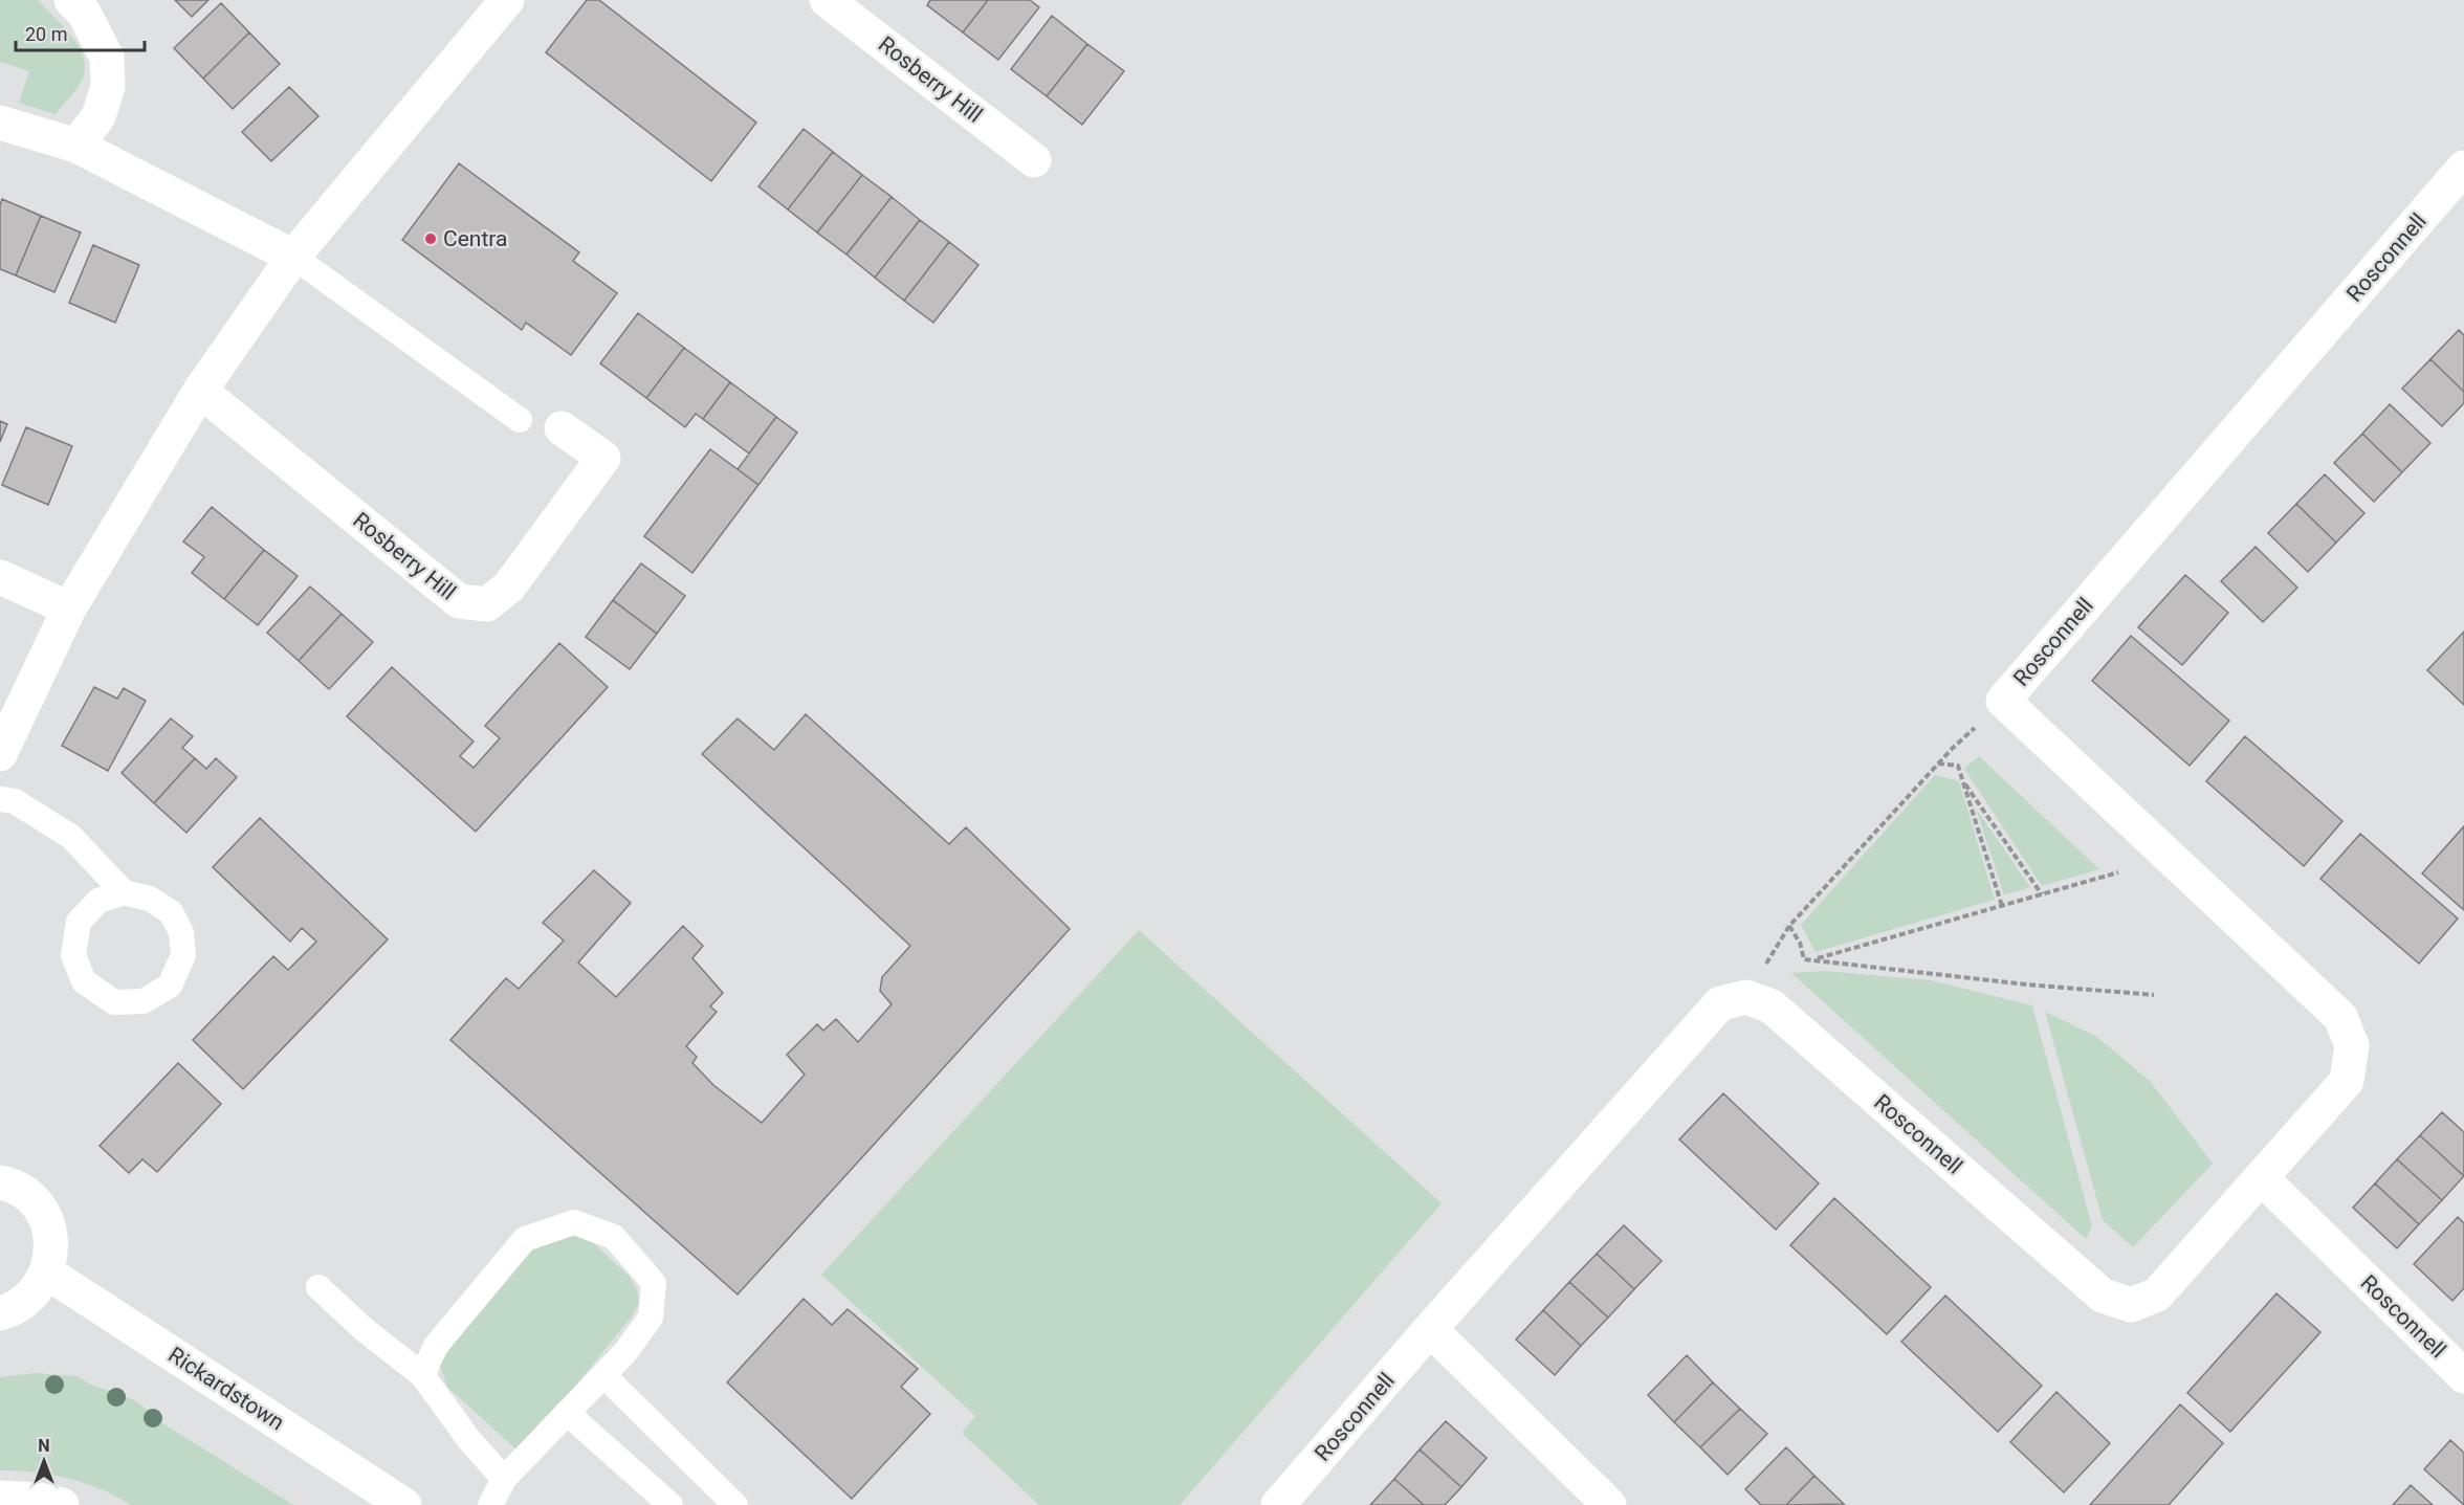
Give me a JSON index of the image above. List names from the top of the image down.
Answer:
{
  "streets": {
    "street": ["Rosberry Hill", "Rosconnell", "Rickardstown"]
  },
  "places": ["Centra"],
  "scale_bar": "20 m",
  "north": "top"
}
